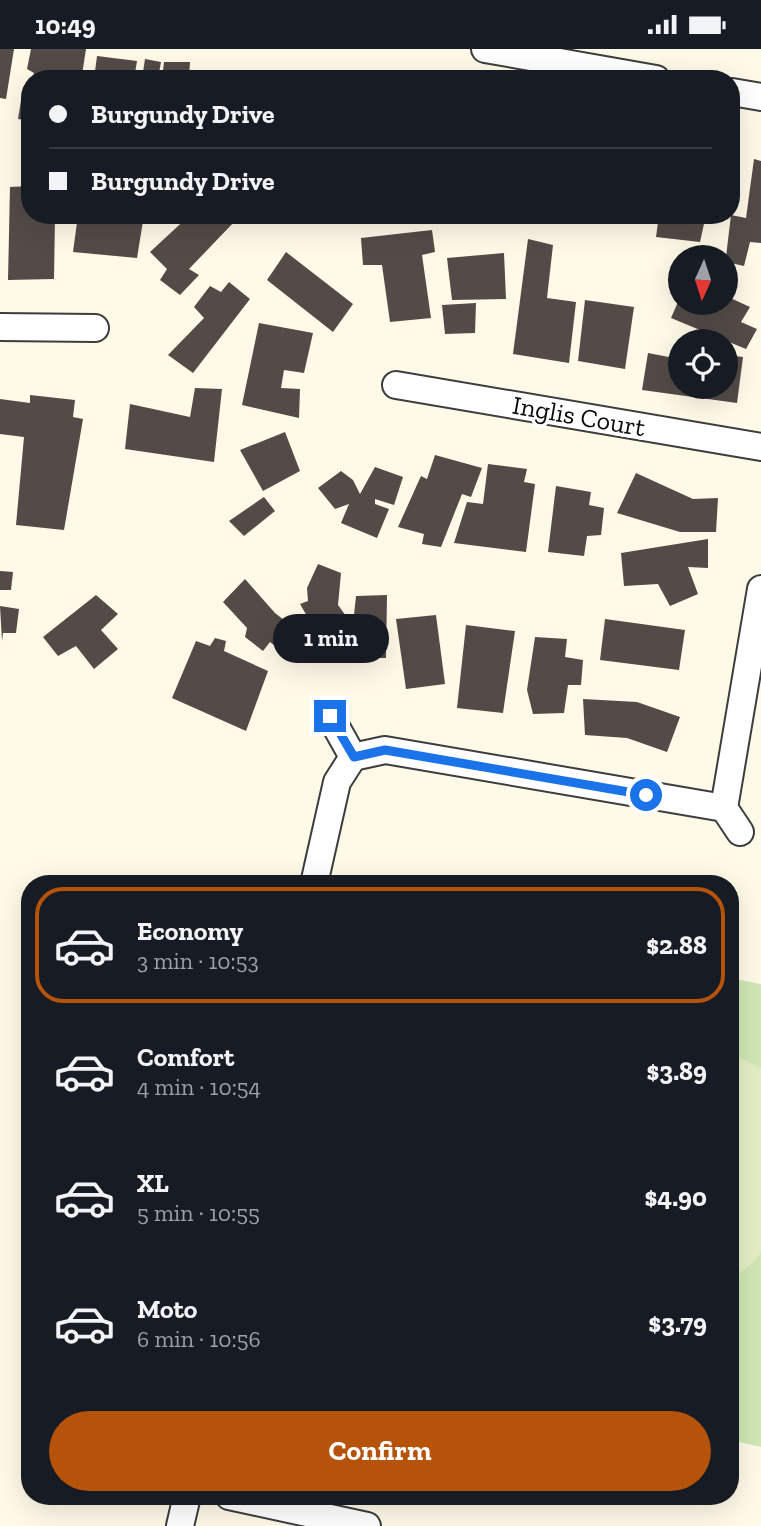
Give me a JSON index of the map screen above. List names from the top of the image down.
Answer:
{
  "streets": {
    "street": ["Inglis Court"]
  },
  "north": "bottom",
  "page": {
    "status": "10:49",
    "banner": ["Burgundy Drive", "Burgundy Drive"],
    "bubble": "1 min",
    "list": [
      {
        "name": "Economy",
        "note": "3 min · 10:53",
        "value": "$2.88"
      },
      {
        "name": "Comfort",
        "note": "4 min · 10:54",
        "value": "$3.89"
      },
      {
        "name": "XL",
        "note": "5 min · 10:55",
        "value": "$4.90"
      },
      {
        "name": "Moto",
        "note": "6 min · 10:56",
        "value": "$3.79"
      }
    ],
    "buttons": "Confirm"
  }
}
